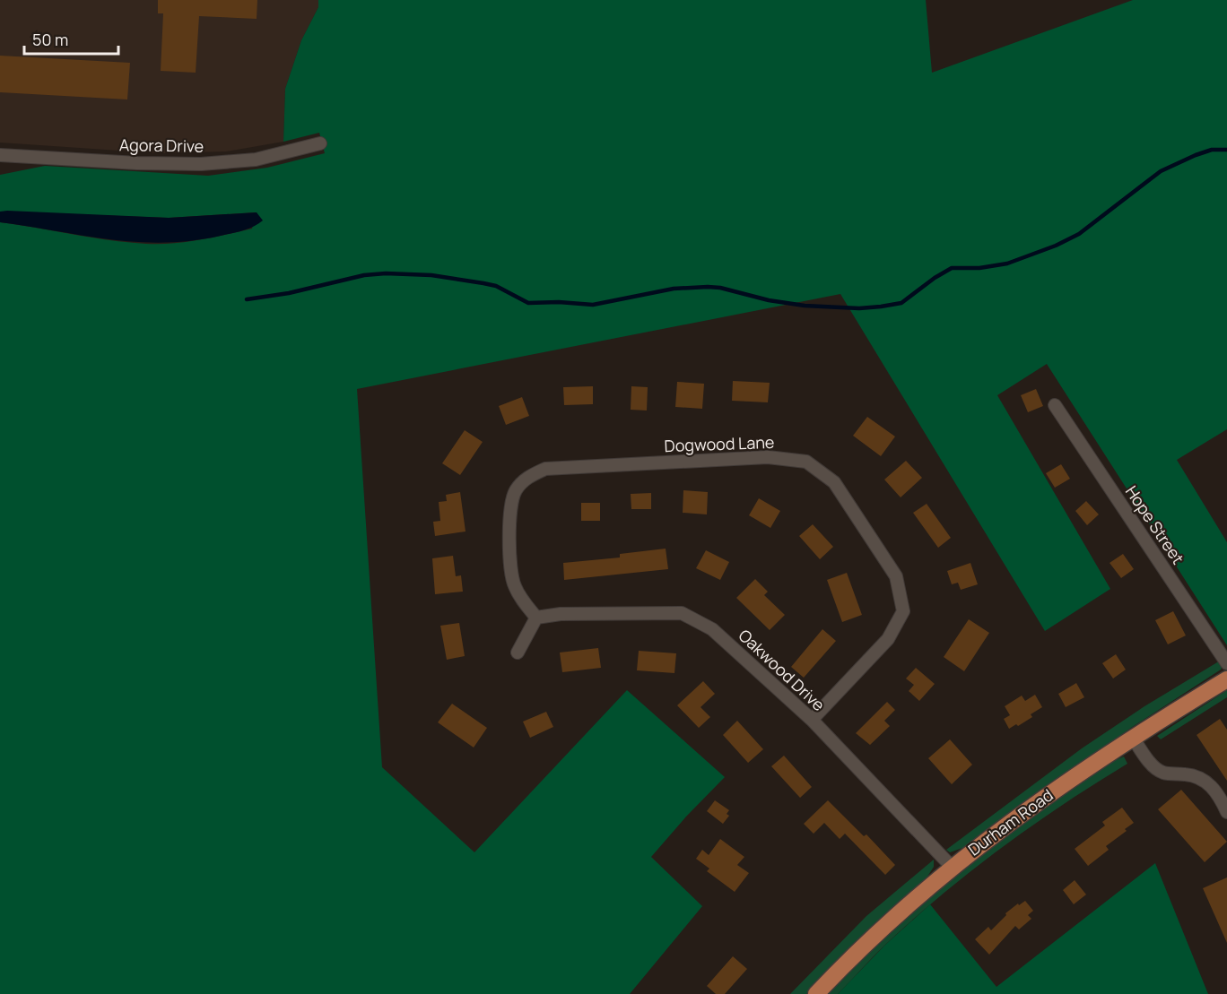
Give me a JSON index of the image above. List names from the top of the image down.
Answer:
{
  "streets": {
    "main road": ["Durham Road"],
    "street": [
      "Agora Drive",
      "Dogwood Lane",
      "Hope Street",
      "Oakwood Drive"
    ]
  },
  "crossings": [
    ["Dogwood Lane", "Oakwood Drive"],
    ["Oakwood Drive", "Durham Road"]
  ],
  "scale_bar": "50 m"
}
